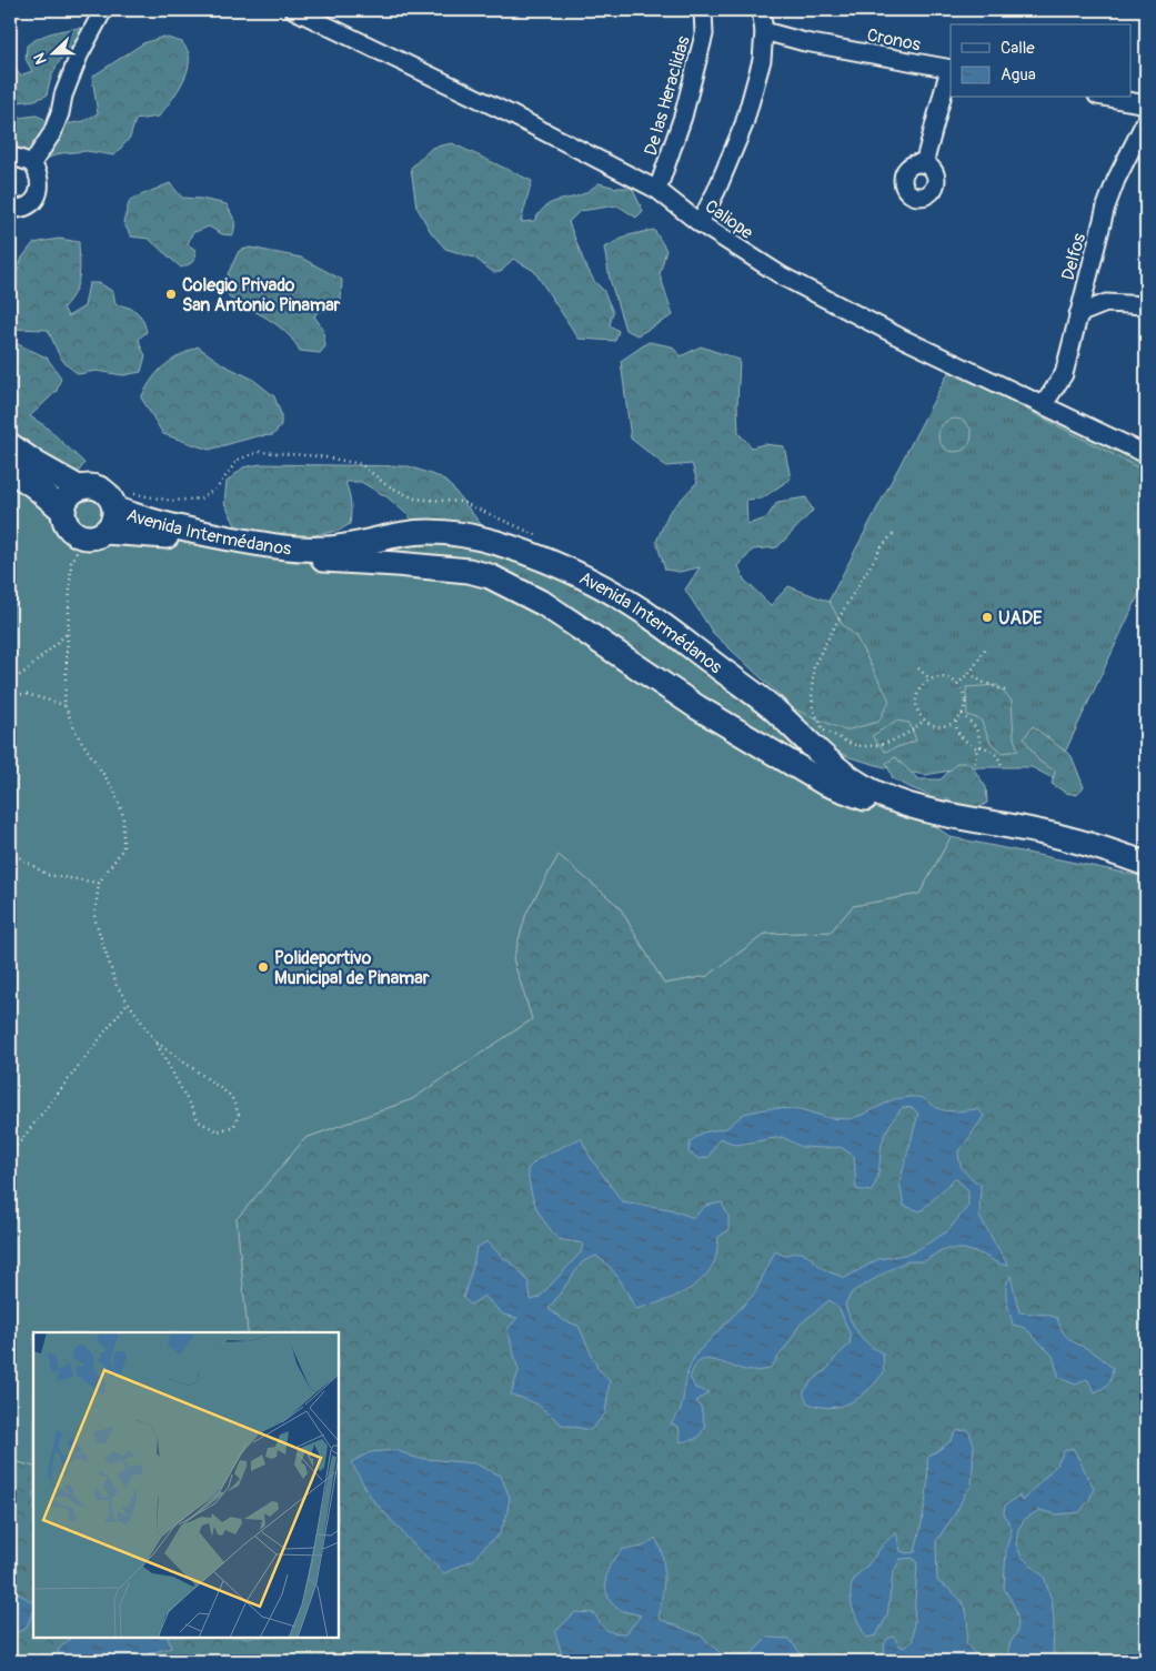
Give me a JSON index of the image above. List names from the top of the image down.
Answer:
{
  "streets": {
    "main road": ["Avenida Intermédanos"],
    "street": [
      "Cronos",
      "De las Heraclidas",
      "Caliope",
      "Delfos"
    ]
  },
  "crossings": [
    ["De las Heraclidas", "Caliope"],
    ["Caliope", "Delfos"]
  ],
  "places": ["Colegio Privado San Antonio Pinamar", "UADE", "Polideportivo Municipal de Pinamar"],
  "legend": ["Calle", "Agua"],
  "north": "left"
}
